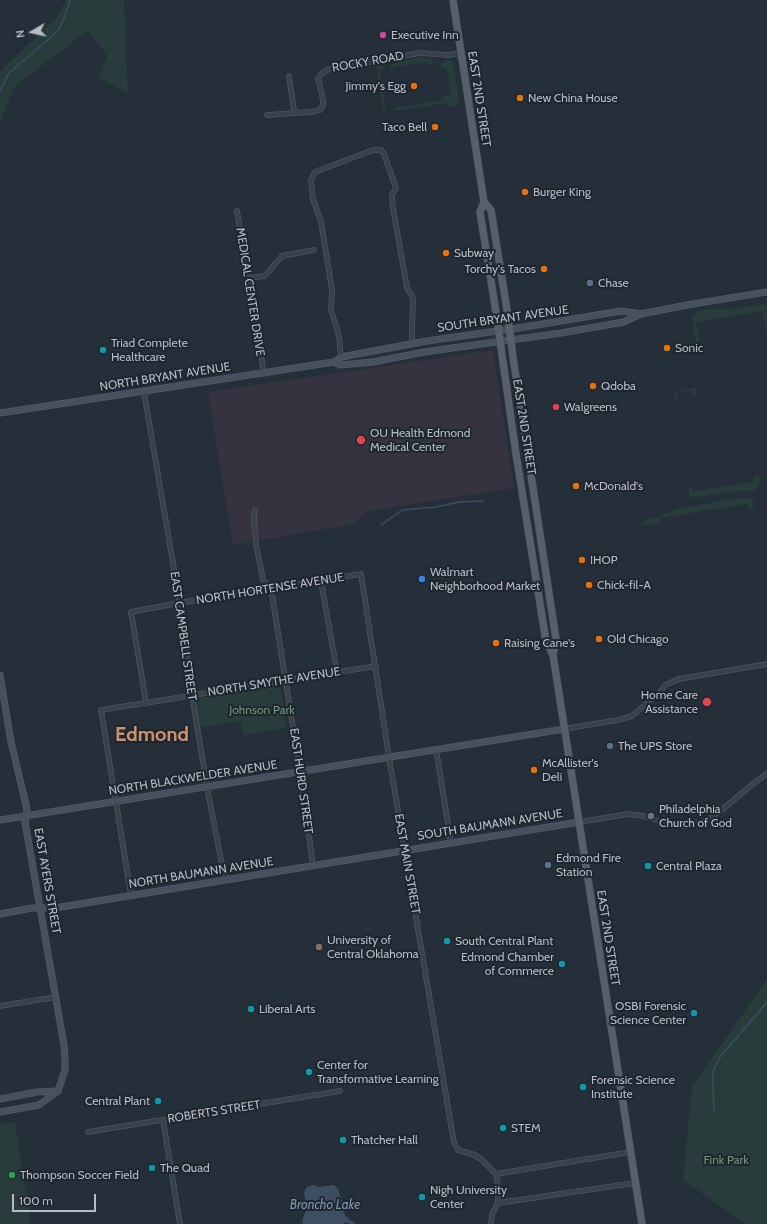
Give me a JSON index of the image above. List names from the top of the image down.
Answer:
{
  "streets": {
    "main road": ["EAST 2ND STREET"],
    "street": [
      "ROCKY ROAD",
      "MEDICAL CENTER DRIVE",
      "SOUTH BRYANT AVENUE",
      "NORTH BRYANT AVENUE",
      "NORTH HORTENSE AVENUE",
      "EAST CAMPBELL STREET",
      "NORTH SMYTHE AVENUE",
      "NORTH BLACKWELDER AVENUE",
      "EAST HURD STREET",
      "SOUTH BAUMANN AVENUE",
      "EAST MAIN STREET",
      "NORTH BAUMANN AVENUE",
      "EAST AYERS STREET",
      "ROBERTS STREET"
    ]
  },
  "crossings": [
    ["ROCKY ROAD", "EAST 2ND STREET"],
    ["EAST 2ND STREET", "SOUTH BRYANT AVENUE"],
    ["EAST 2ND STREET", "NORTH BLACKWELDER AVENUE"],
    ["EAST 2ND STREET", "SOUTH BAUMANN AVENUE"],
    ["MEDICAL CENTER DRIVE", "NORTH BRYANT AVENUE"],
    ["SOUTH BRYANT AVENUE", "NORTH BRYANT AVENUE"],
    ["NORTH BRYANT AVENUE", "EAST CAMPBELL STREET"],
    ["NORTH HORTENSE AVENUE", "EAST CAMPBELL STREET"],
    ["NORTH HORTENSE AVENUE", "NORTH SMYTHE AVENUE"],
    ["NORTH HORTENSE AVENUE", "EAST HURD STREET"],
    ["NORTH HORTENSE AVENUE", "EAST MAIN STREET"],
    ["EAST CAMPBELL STREET", "NORTH SMYTHE AVENUE"],
    ["EAST CAMPBELL STREET", "NORTH BLACKWELDER AVENUE"],
    ["EAST CAMPBELL STREET", "NORTH BAUMANN AVENUE"],
    ["NORTH SMYTHE AVENUE", "NORTH BLACKWELDER AVENUE"],
    ["NORTH SMYTHE AVENUE", "EAST HURD STREET"],
    ["NORTH SMYTHE AVENUE", "EAST MAIN STREET"],
    ["NORTH BLACKWELDER AVENUE", "EAST HURD STREET"],
    ["NORTH BLACKWELDER AVENUE", "EAST MAIN STREET"],
    ["NORTH BLACKWELDER AVENUE", "EAST AYERS STREET"],
    ["EAST HURD STREET", "NORTH BAUMANN AVENUE"],
    ["SOUTH BAUMANN AVENUE", "EAST MAIN STREET"],
    ["SOUTH BAUMANN AVENUE", "NORTH BAUMANN AVENUE"],
    ["EAST MAIN STREET", "NORTH BAUMANN AVENUE"],
    ["NORTH BAUMANN AVENUE", "EAST AYERS STREET"]
  ],
  "districts": ["Edmond"],
  "water": ["Broncho Lake"],
  "parks": ["Johnson Park", "Fink Park"],
  "places": [
    "Executive Inn",
    "Jimmy's Egg",
    "New China House",
    "Taco Bell",
    "Burger King",
    "Subway",
    "Torchy's Tacos",
    "Chase",
    "Sonic",
    "Triad Complete Healthcare",
    "Qdoba",
    "Walgreens",
    "OU Health Edmond Medical Center",
    "McDonald's",
    "IHOP",
    "Walmart Neighborhood Market",
    "Chick-fil-A",
    "Old Chicago",
    "Raising Cane's",
    "Home Care Assistance",
    "The UPS Store",
    "McAllister's Deli",
    "Philadelphia Church of God",
    "Edmond Fire Station",
    "Central Plaza",
    "South Central Plant",
    "University of Central Oklahoma",
    "Edmond Chamber of Commerce",
    "Liberal Arts",
    "OSBI Forensic Science Center",
    "Center for Transformative Learning",
    "Forensic Science Institute",
    "Central Plant",
    "STEM",
    "Thatcher Hall",
    "The Quad",
    "Thompson Soccer Field",
    "Nigh University Center"
  ],
  "scale_bar": "100 m",
  "north": "left"
}
